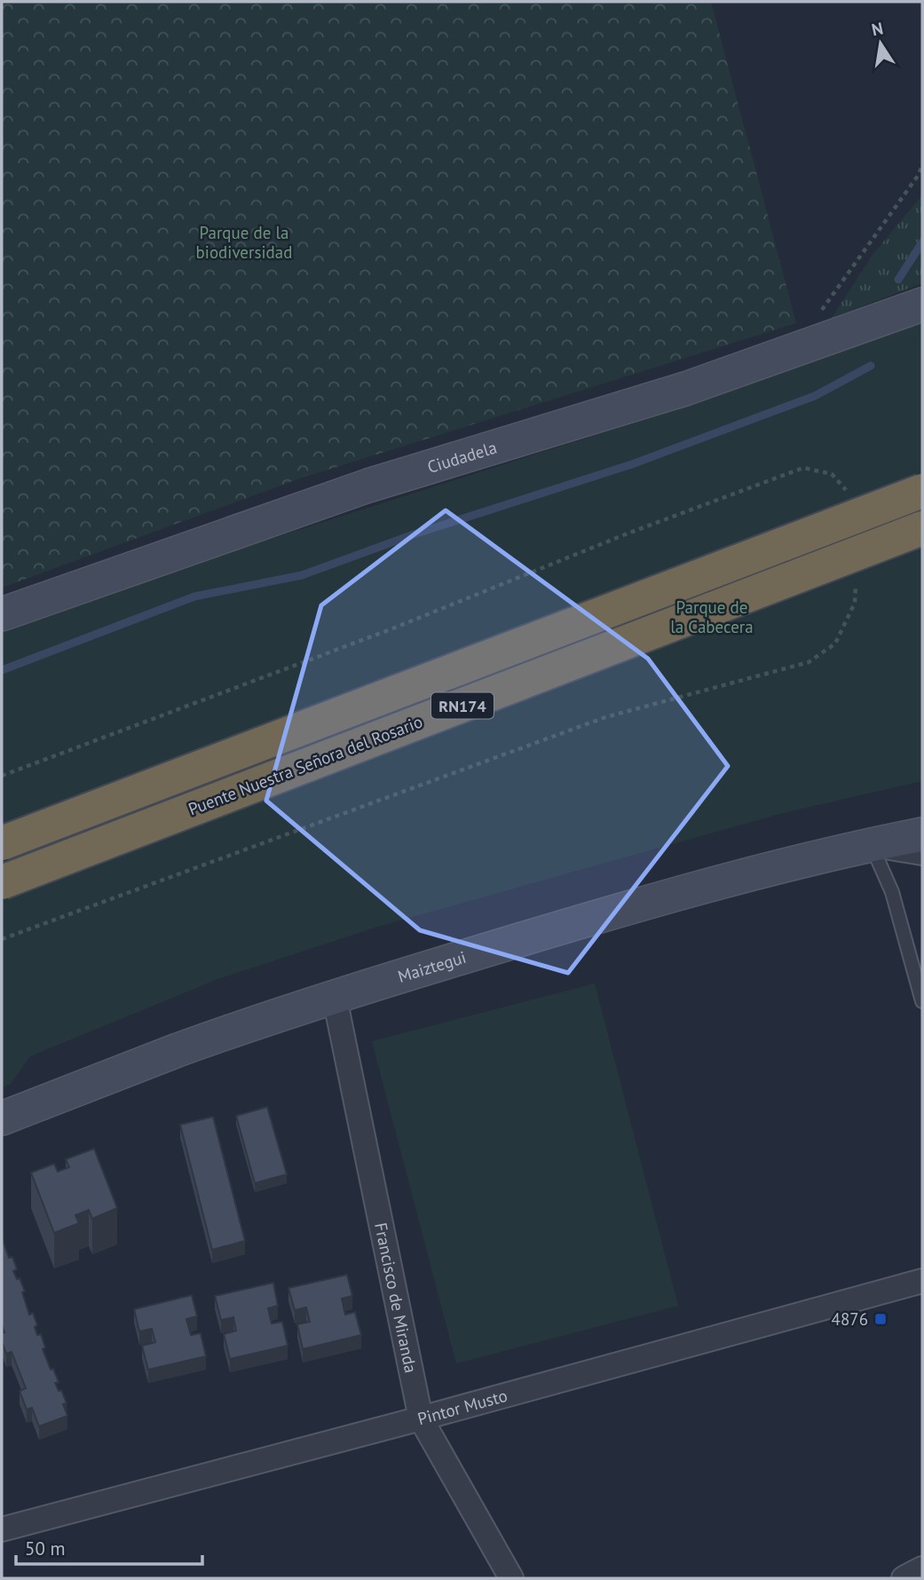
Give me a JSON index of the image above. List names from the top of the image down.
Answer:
{
  "streets": {
    "highway": ["RN174", "Puente Nuestra Señora del Rosario"],
    "main road": ["Ciudadela", "Maiztegui"],
    "street": ["Francisco de Miranda", "Pintor Musto"]
  },
  "crossings": [
    ["Maiztegui", "Francisco de Miranda"],
    ["Francisco de Miranda", "Pintor Musto"]
  ],
  "parks": ["Parque de la biodiversidad", "Parque de la Cabecera"],
  "places": {
    "transit": ["4876"]
  },
  "scale_bar": "50 m",
  "north": "top"
}
